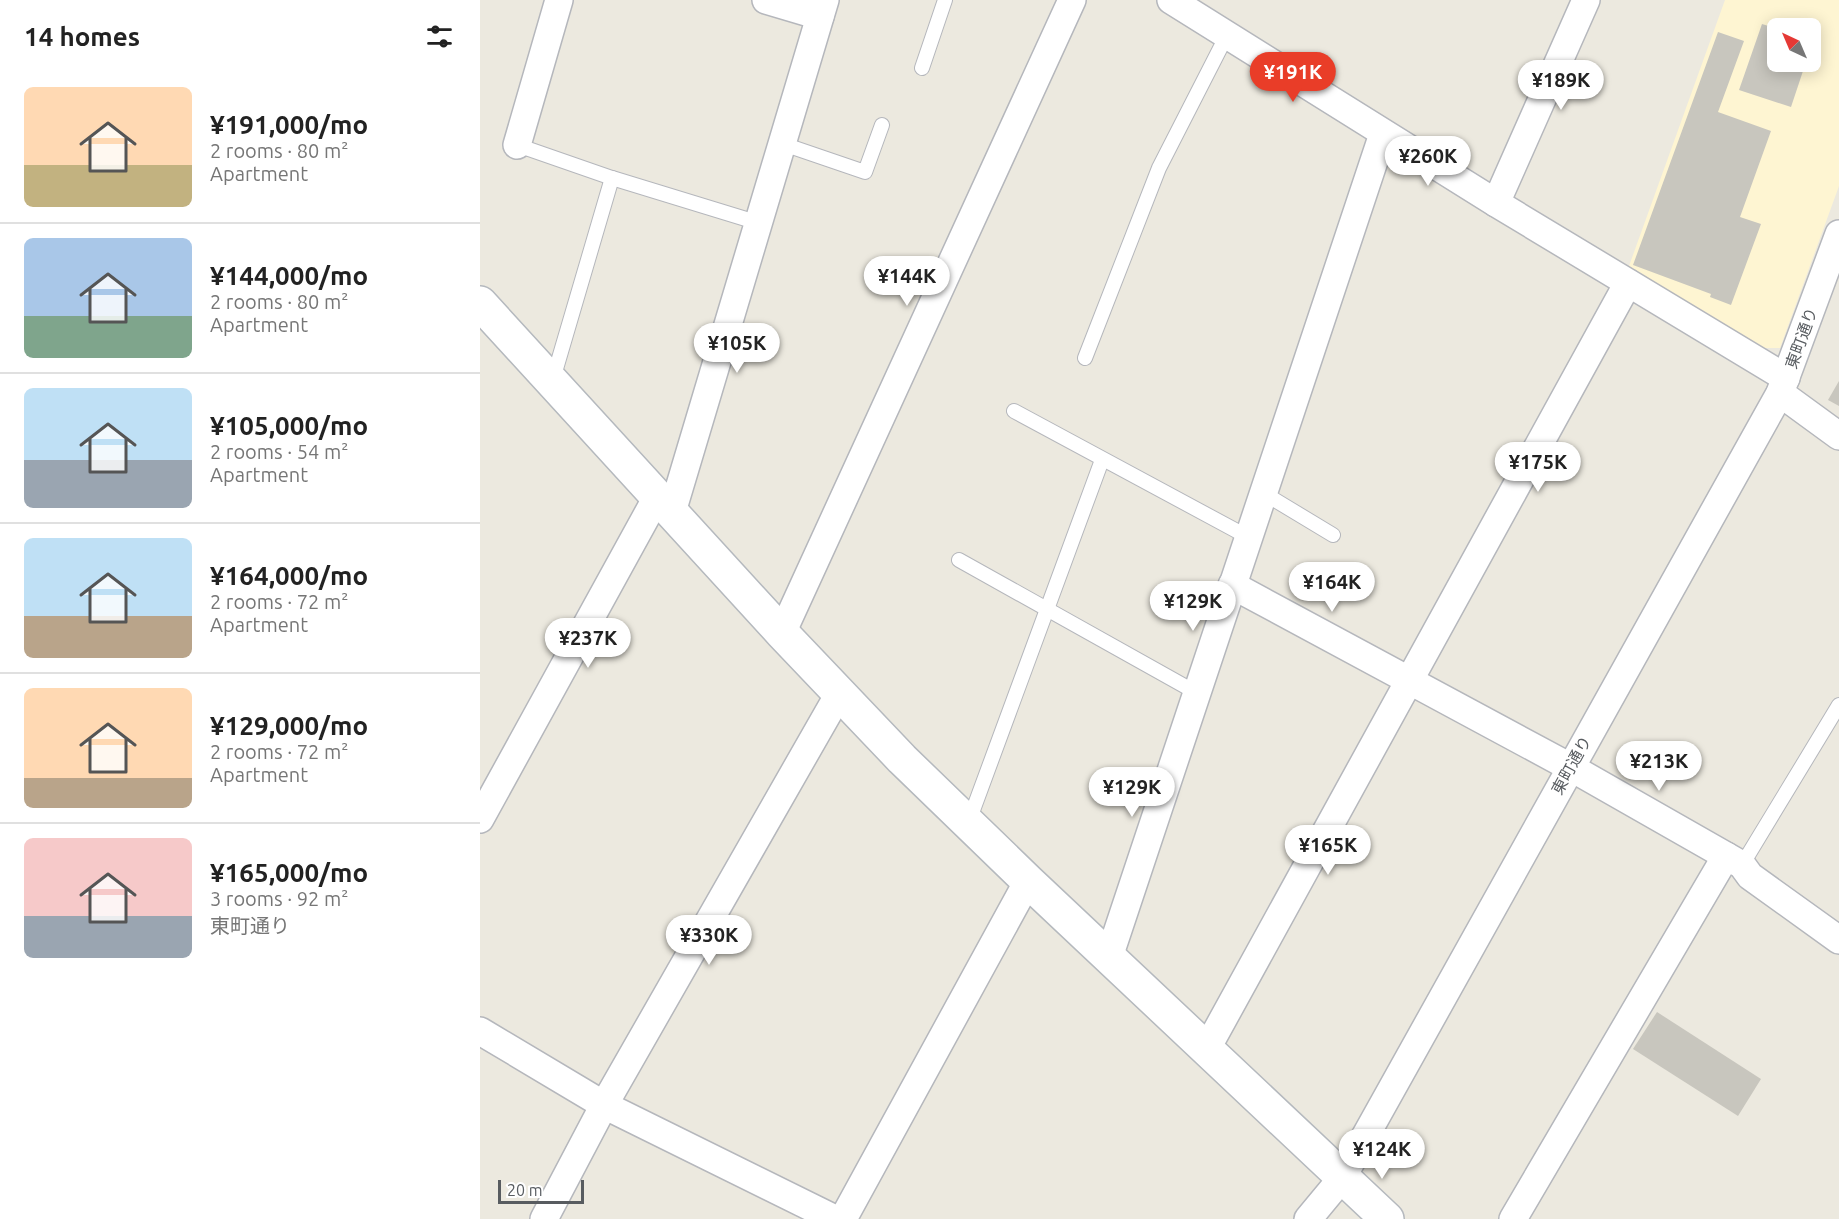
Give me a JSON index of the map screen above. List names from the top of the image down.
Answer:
{
  "streets": {
    "street": ["東町通り"]
  },
  "scale_bar": "20 m",
  "north": "top left",
  "page": {
    "heading": "14 homes",
    "price": [
      "¥191K",
      "¥189K",
      "¥260K",
      "¥144K",
      "¥105K",
      "¥175K",
      "¥164K",
      "¥129K",
      "¥237K",
      "¥213K",
      "¥129K",
      "¥165K",
      "¥330K",
      "¥124K"
    ],
    "list": [
      {
        "name": "¥191,000/mo",
        "note": "2 rooms · 80 m² · Apartment"
      },
      {
        "name": "¥144,000/mo",
        "note": "2 rooms · 80 m² · Apartment"
      },
      {
        "name": "¥105,000/mo",
        "note": "2 rooms · 54 m² · Apartment"
      },
      {
        "name": "¥164,000/mo",
        "note": "2 rooms · 72 m² · Apartment"
      },
      {
        "name": "¥129,000/mo",
        "note": "2 rooms · 72 m² · Apartment"
      },
      {
        "name": "¥165,000/mo",
        "note": "3 rooms · 92 m² · 東町通り"
      }
    ],
    "scale": "20 m"
  }
}
